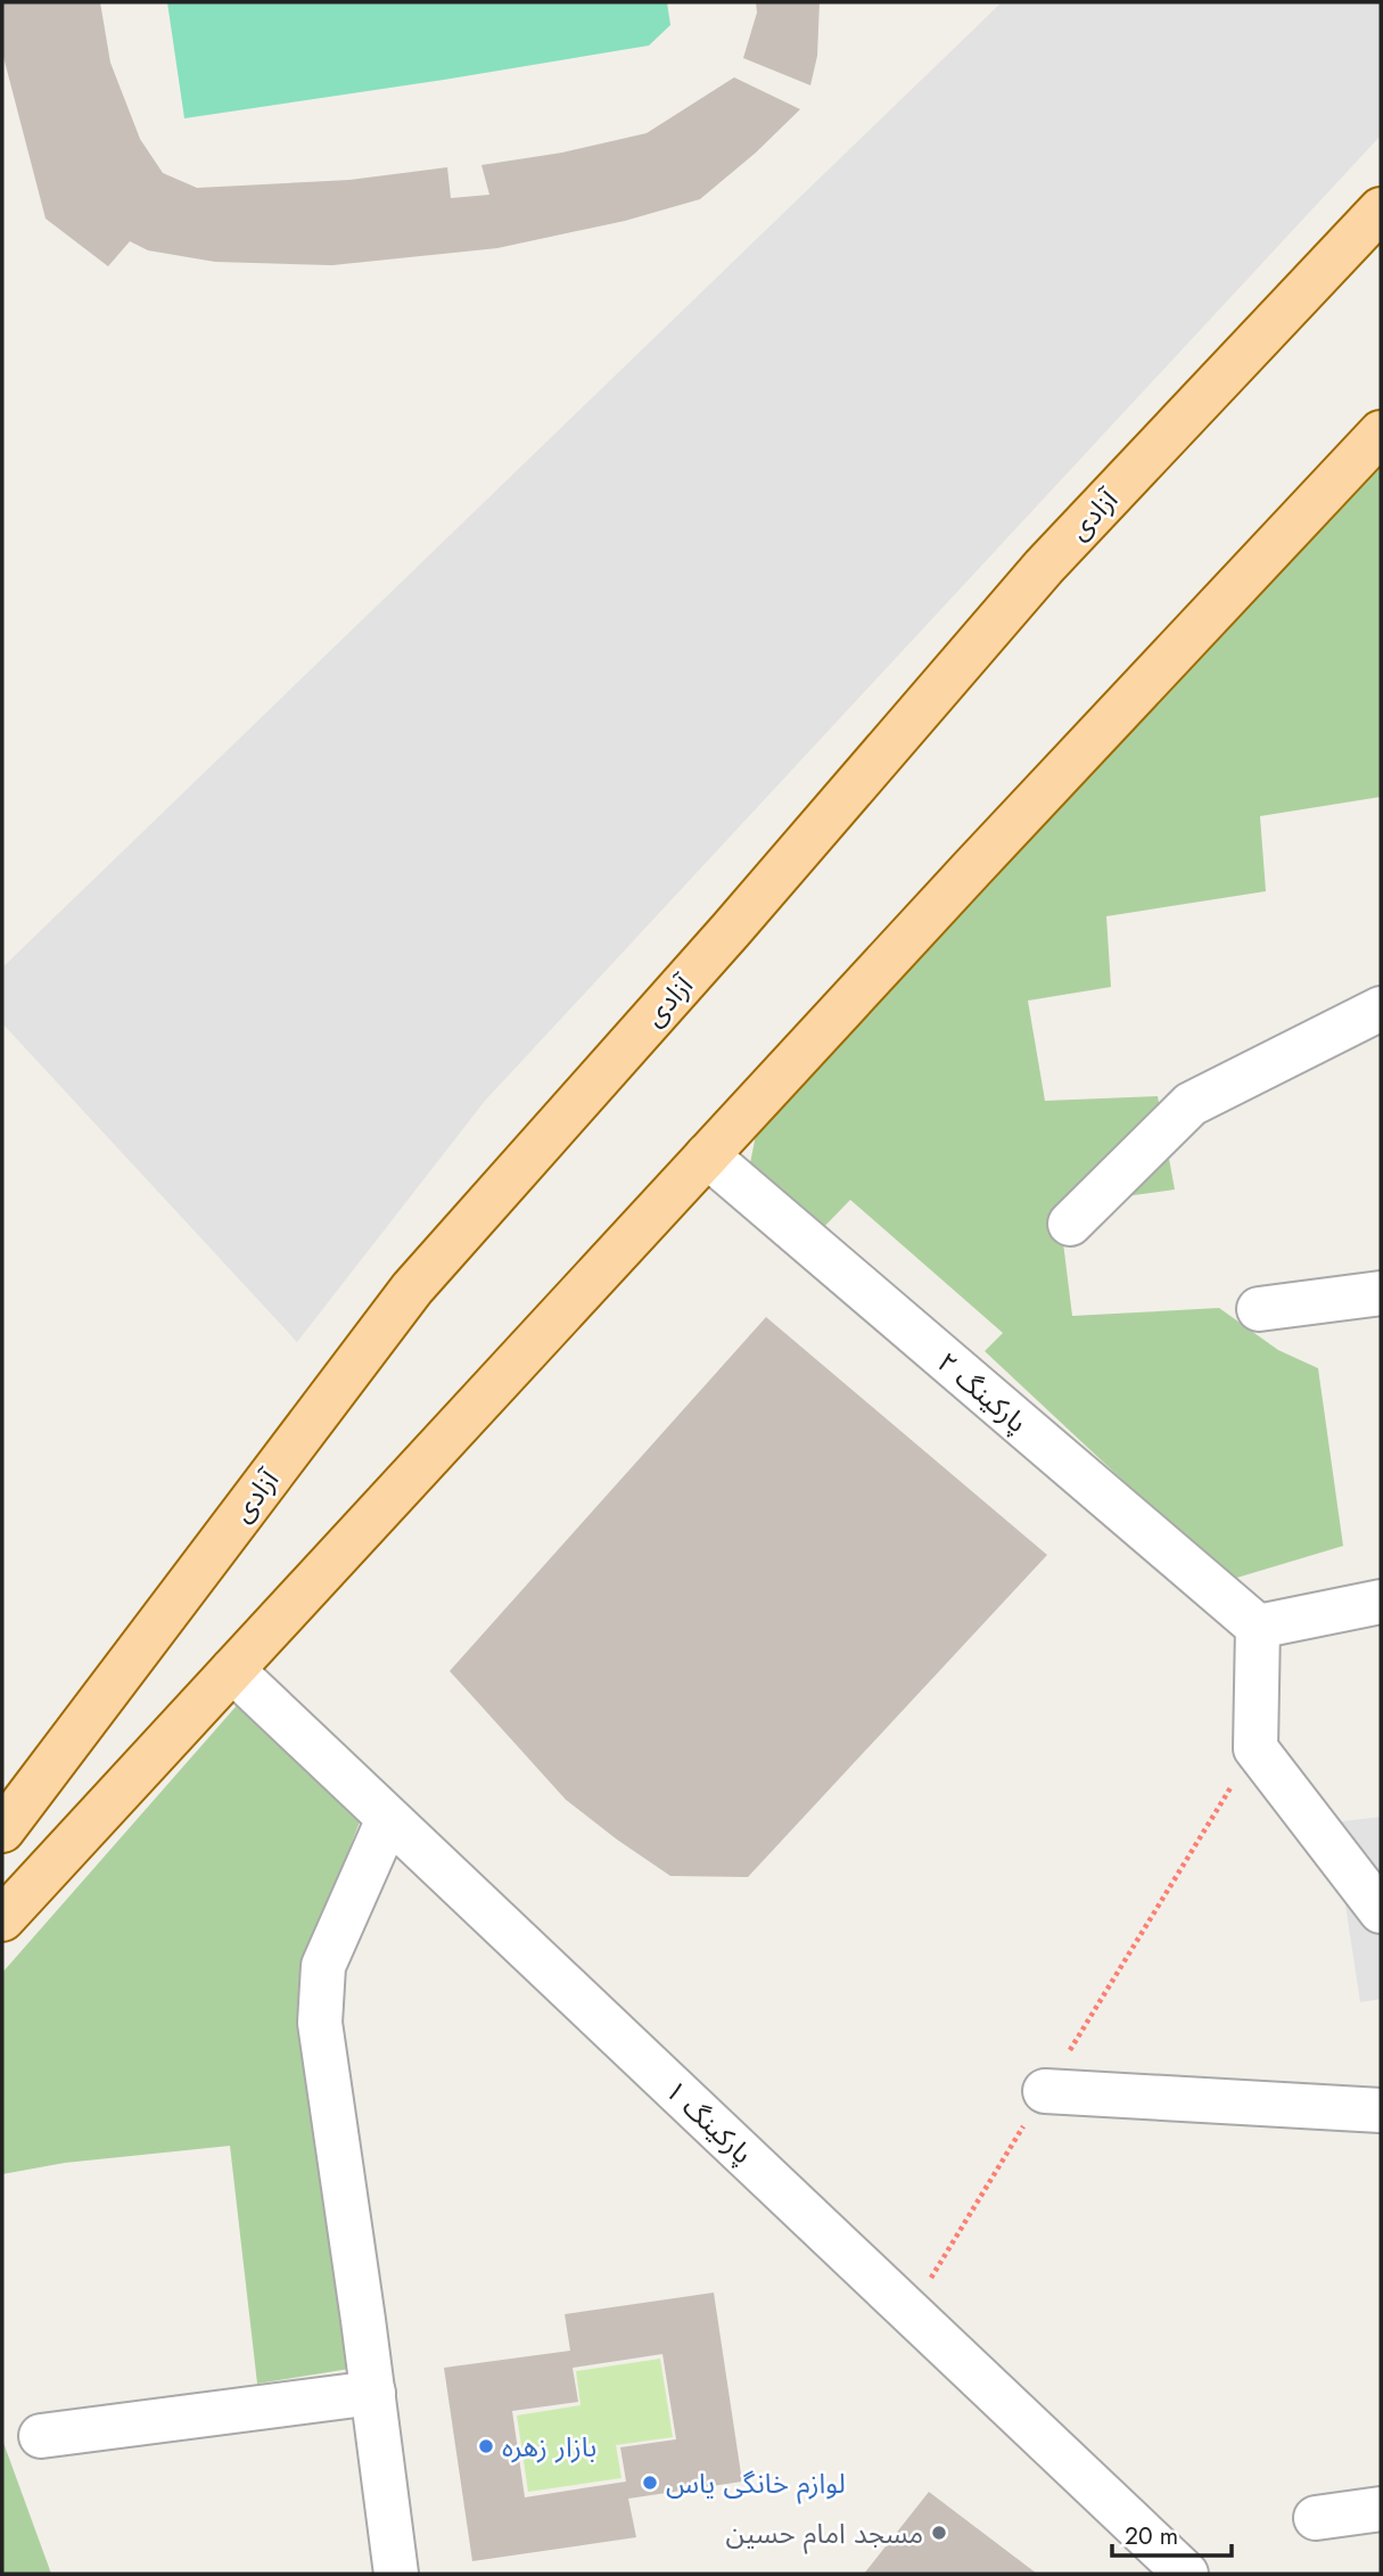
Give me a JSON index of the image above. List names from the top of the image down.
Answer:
{
  "streets": {
    "main road": ["آزادی"],
    "street": ["پارکینگ ۲", "پارکینگ ۱"]
  },
  "places": ["بازار زهره", "لوازم خانگی یاس", "مسجد امام حسین"],
  "scale_bar": "20 m"
}
